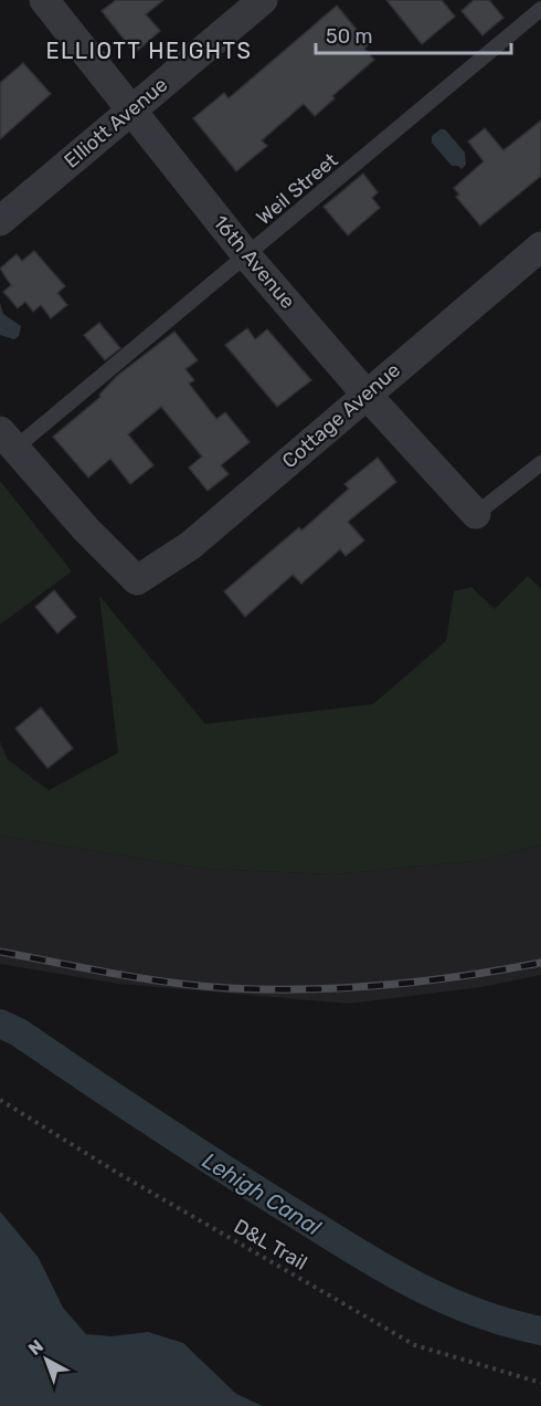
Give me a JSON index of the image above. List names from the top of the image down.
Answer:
{
  "streets": {
    "street": ["Elliott Avenue", "16th Avenue", "Cottage Avenue"],
    "lane": ["Weil Street"],
    "path": ["D&L Trail"]
  },
  "crossings": [
    ["Elliott Avenue", "16th Avenue"],
    ["Weil Street", "16th Avenue"],
    ["Weil Street", "Cottage Avenue"],
    ["16th Avenue", "Cottage Avenue"]
  ],
  "districts": ["ELLIOTT HEIGHTS"],
  "water": ["Lehigh Canal"],
  "scale_bar": "50 m",
  "north": "top left"
}
